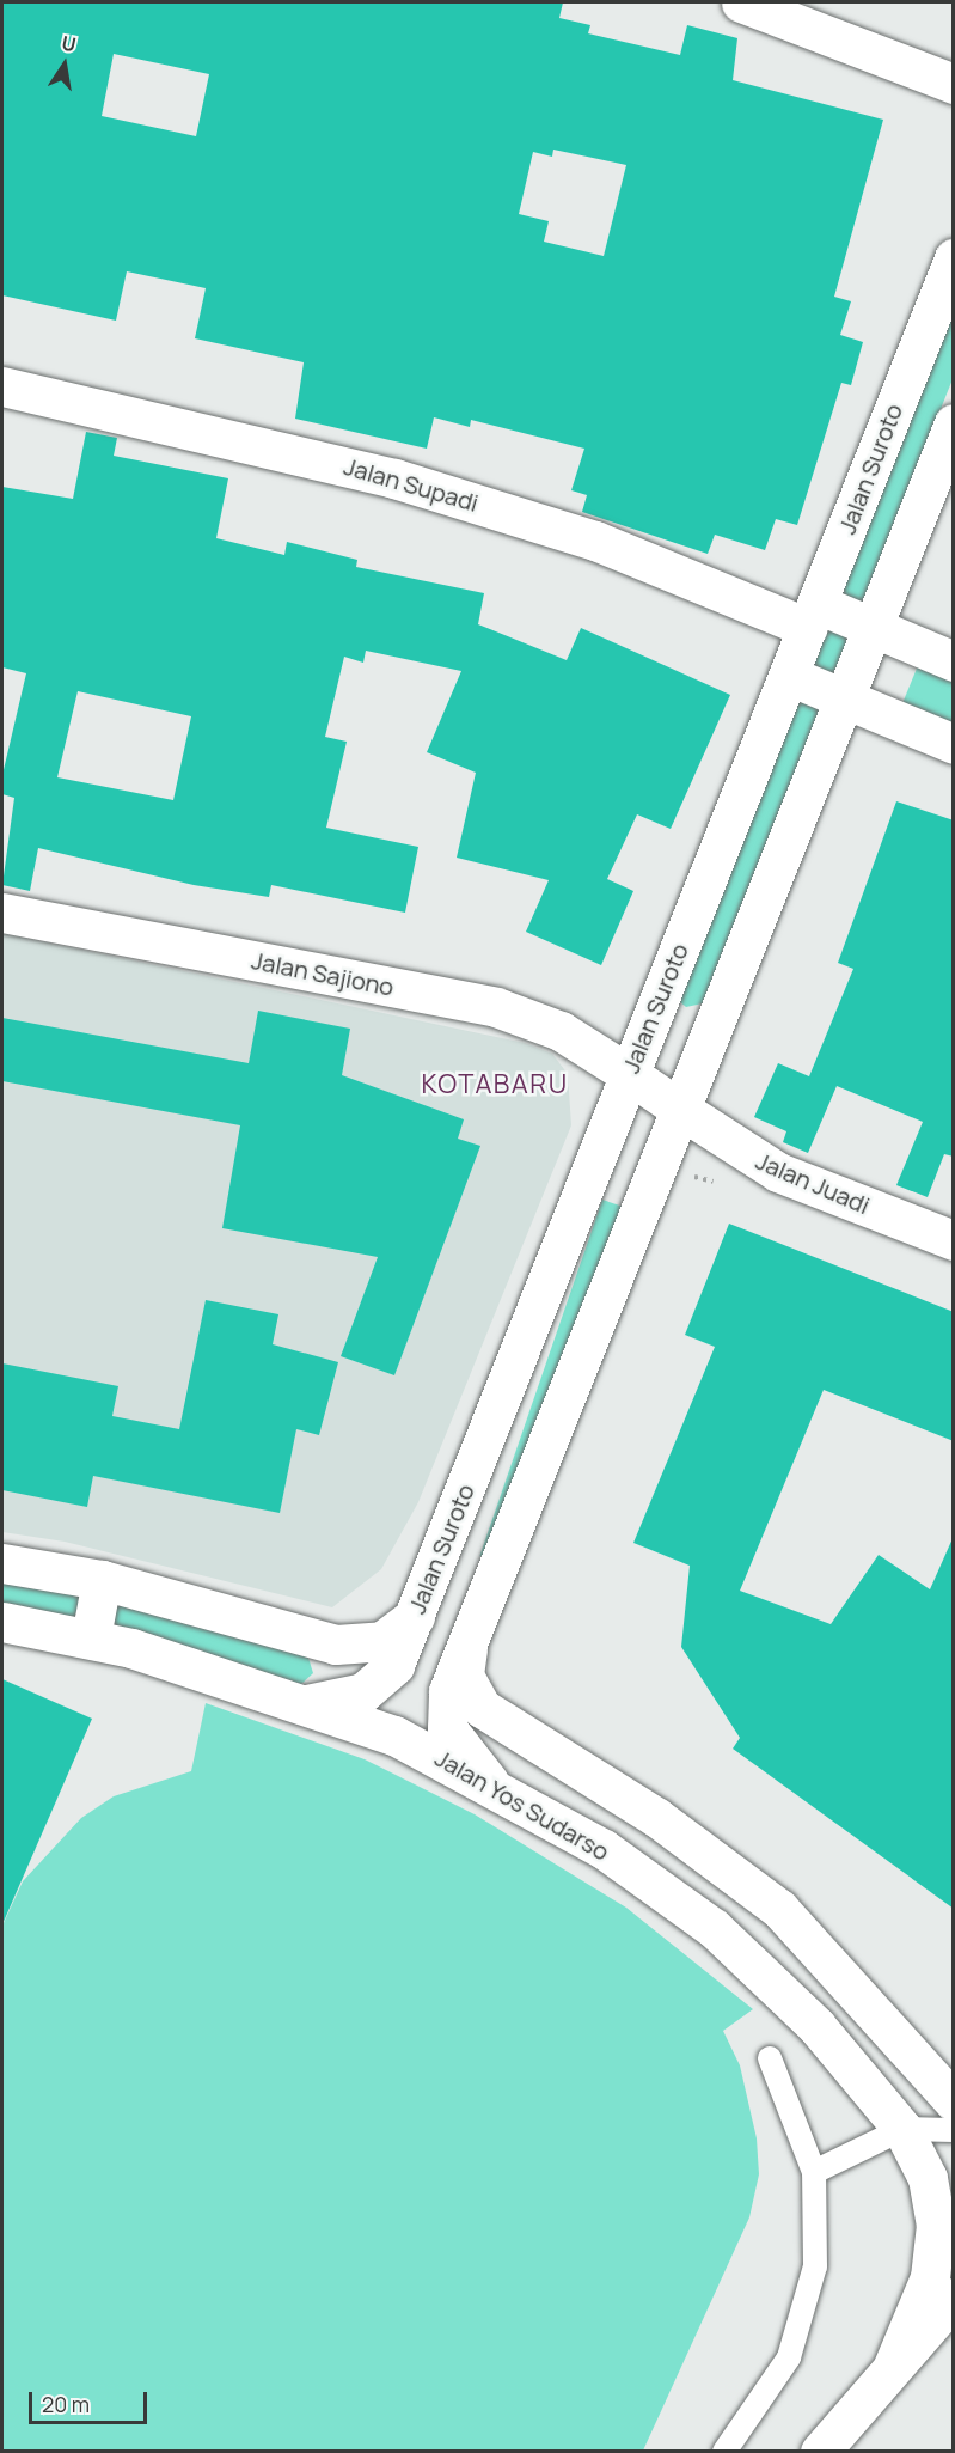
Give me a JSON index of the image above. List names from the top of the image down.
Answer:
{
  "streets": {
    "main road": [
      "Jalan Suroto",
      "Jalan Supadi",
      "Jalan Sajiono",
      "Jalan Juadi",
      "Jalan Yos Sudarso"
    ]
  },
  "crossings": [
    ["Jalan Suroto", "Jalan Supadi"],
    ["Jalan Suroto", "Jalan Sajiono"],
    ["Jalan Suroto", "Jalan Yos Sudarso"],
    ["Jalan Sajiono", "Jalan Juadi"]
  ],
  "districts": ["KOTABARU"],
  "scale_bar": "20 m",
  "north": "top"
}
